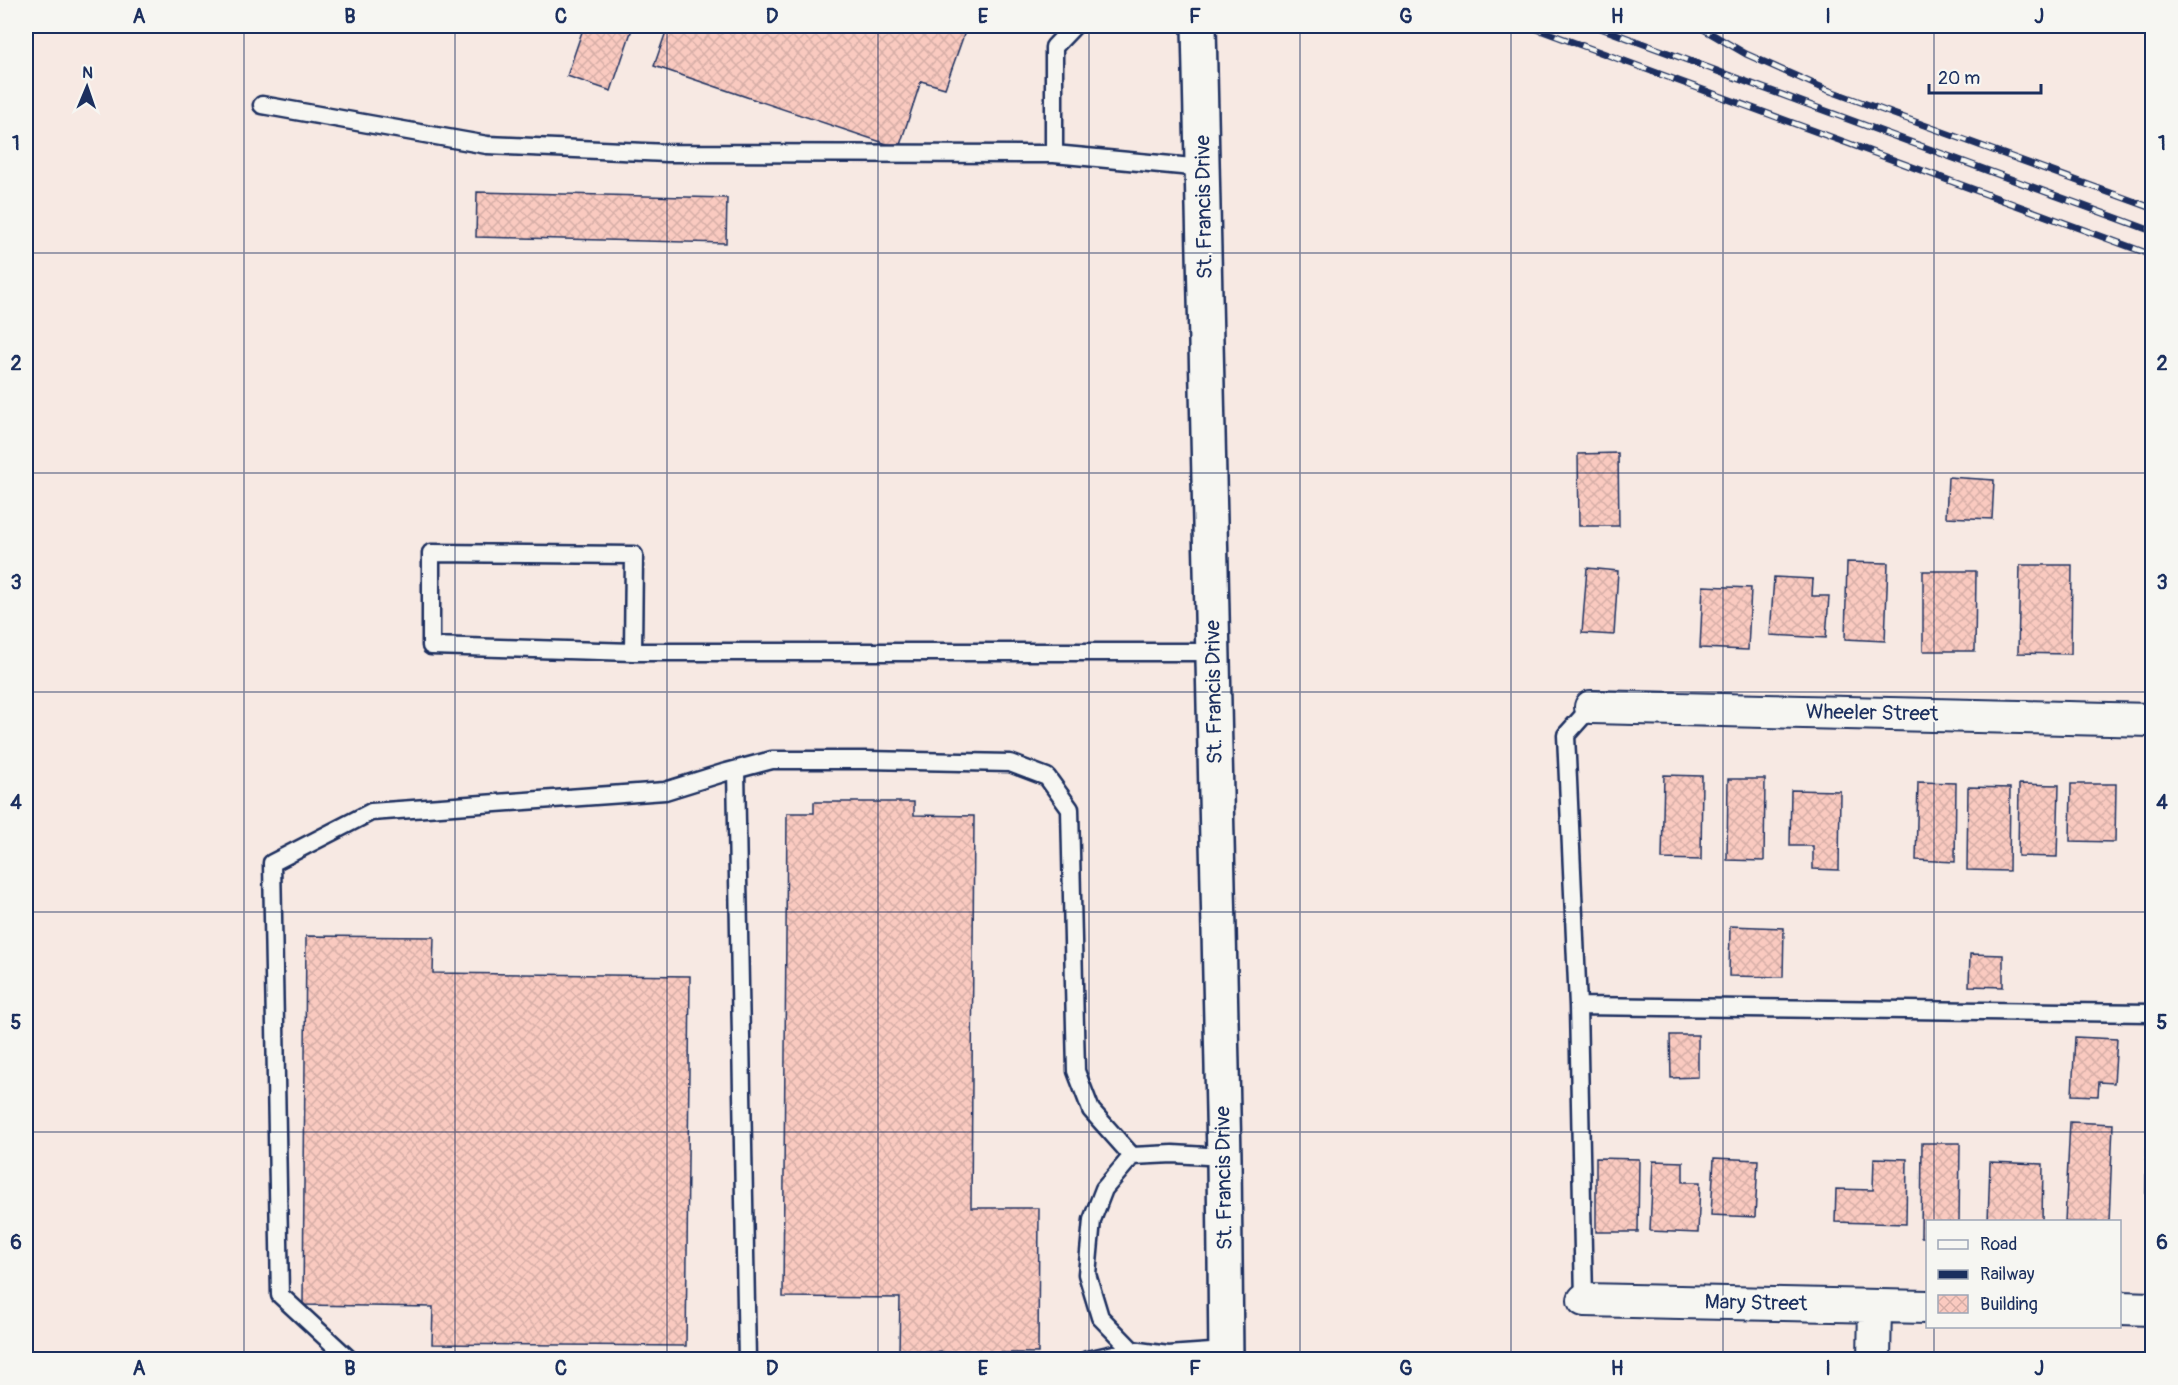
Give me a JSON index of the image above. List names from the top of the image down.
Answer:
{
  "streets": {
    "street": ["St. Francis Drive", "Wheeler Street", "Mary Street"]
  },
  "legend": ["Road", "Railway", "Building"],
  "scale_bar": "20 m",
  "north": "top",
  "grid": {
    "columns": [
      "A",
      "B",
      "C",
      "D",
      "E",
      "F",
      "G",
      "H",
      "I",
      "J"
    ],
    "rows": [
      "1",
      "2",
      "3",
      "4",
      "5",
      "6"
    ]
  }
}
